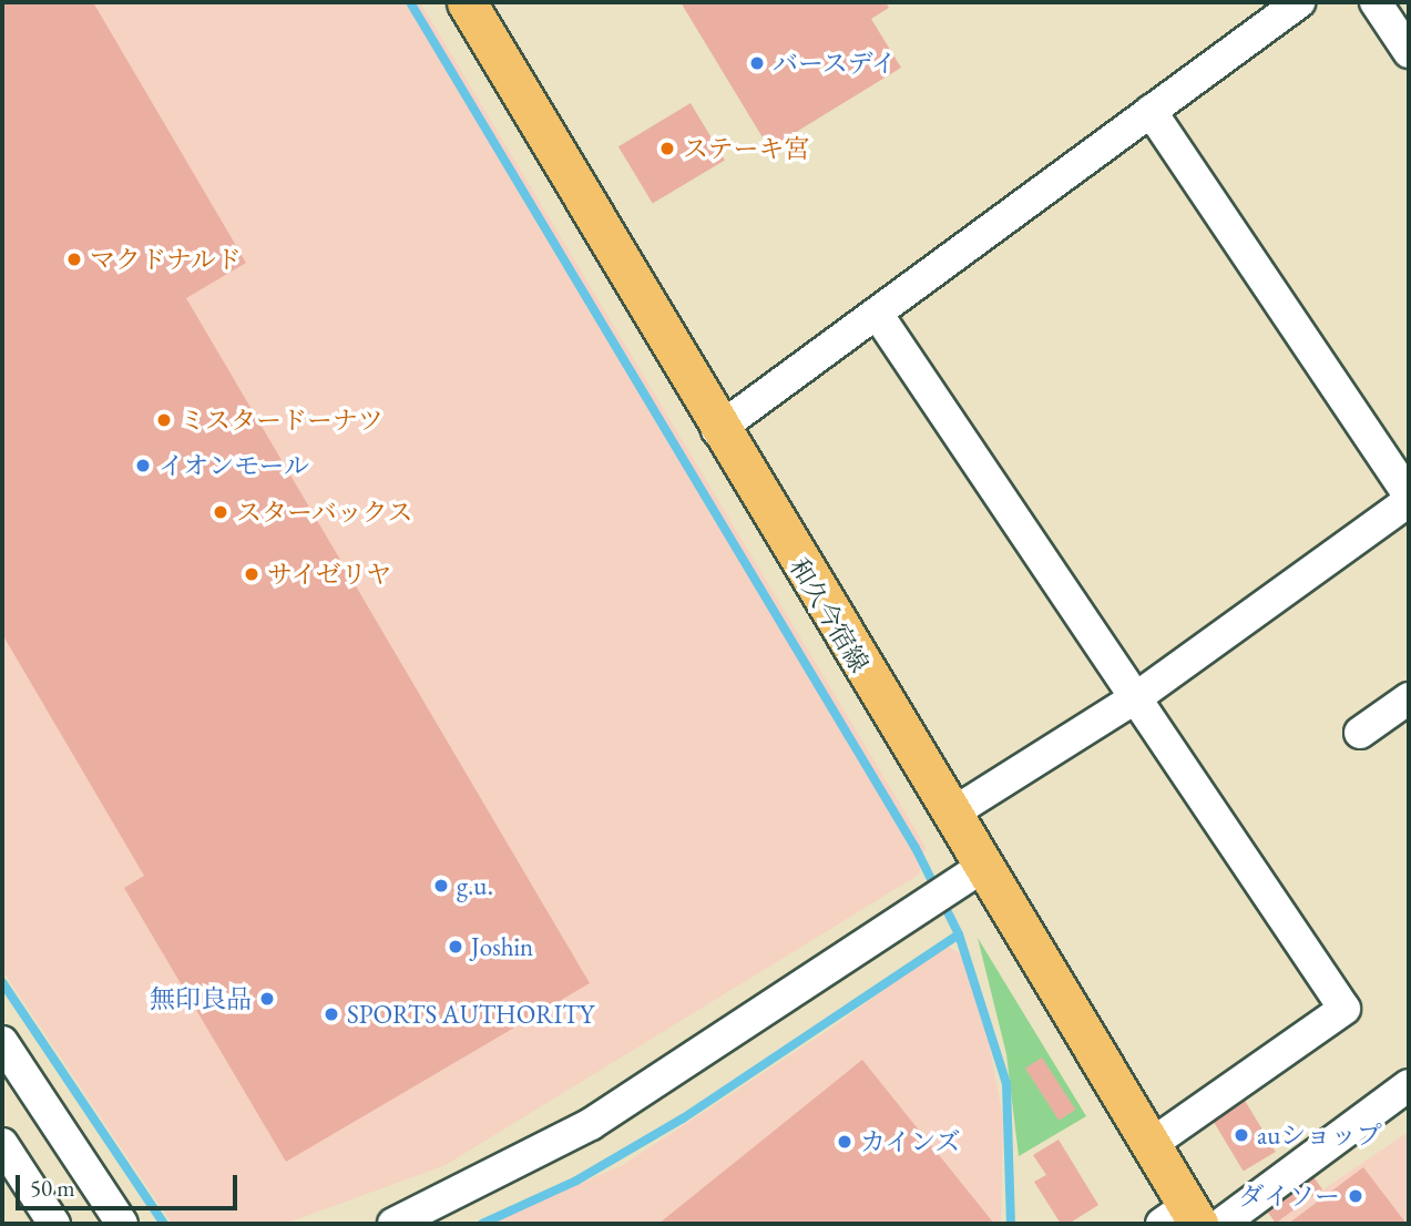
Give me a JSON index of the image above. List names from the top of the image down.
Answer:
{
  "streets": {
    "main road": ["和久今宿線"]
  },
  "places": [
    "バースデイ",
    "ステーキ宮",
    "マクドナルド",
    "ミスタードーナツ",
    "イオンモール",
    "スターバックス",
    "サイゼリヤ",
    "g.u.",
    "Joshin",
    "無印良品",
    "SPORTS AUTHORITY",
    "auショップ",
    "カインズ",
    "ダイソー"
  ],
  "scale_bar": "50 m"
}
